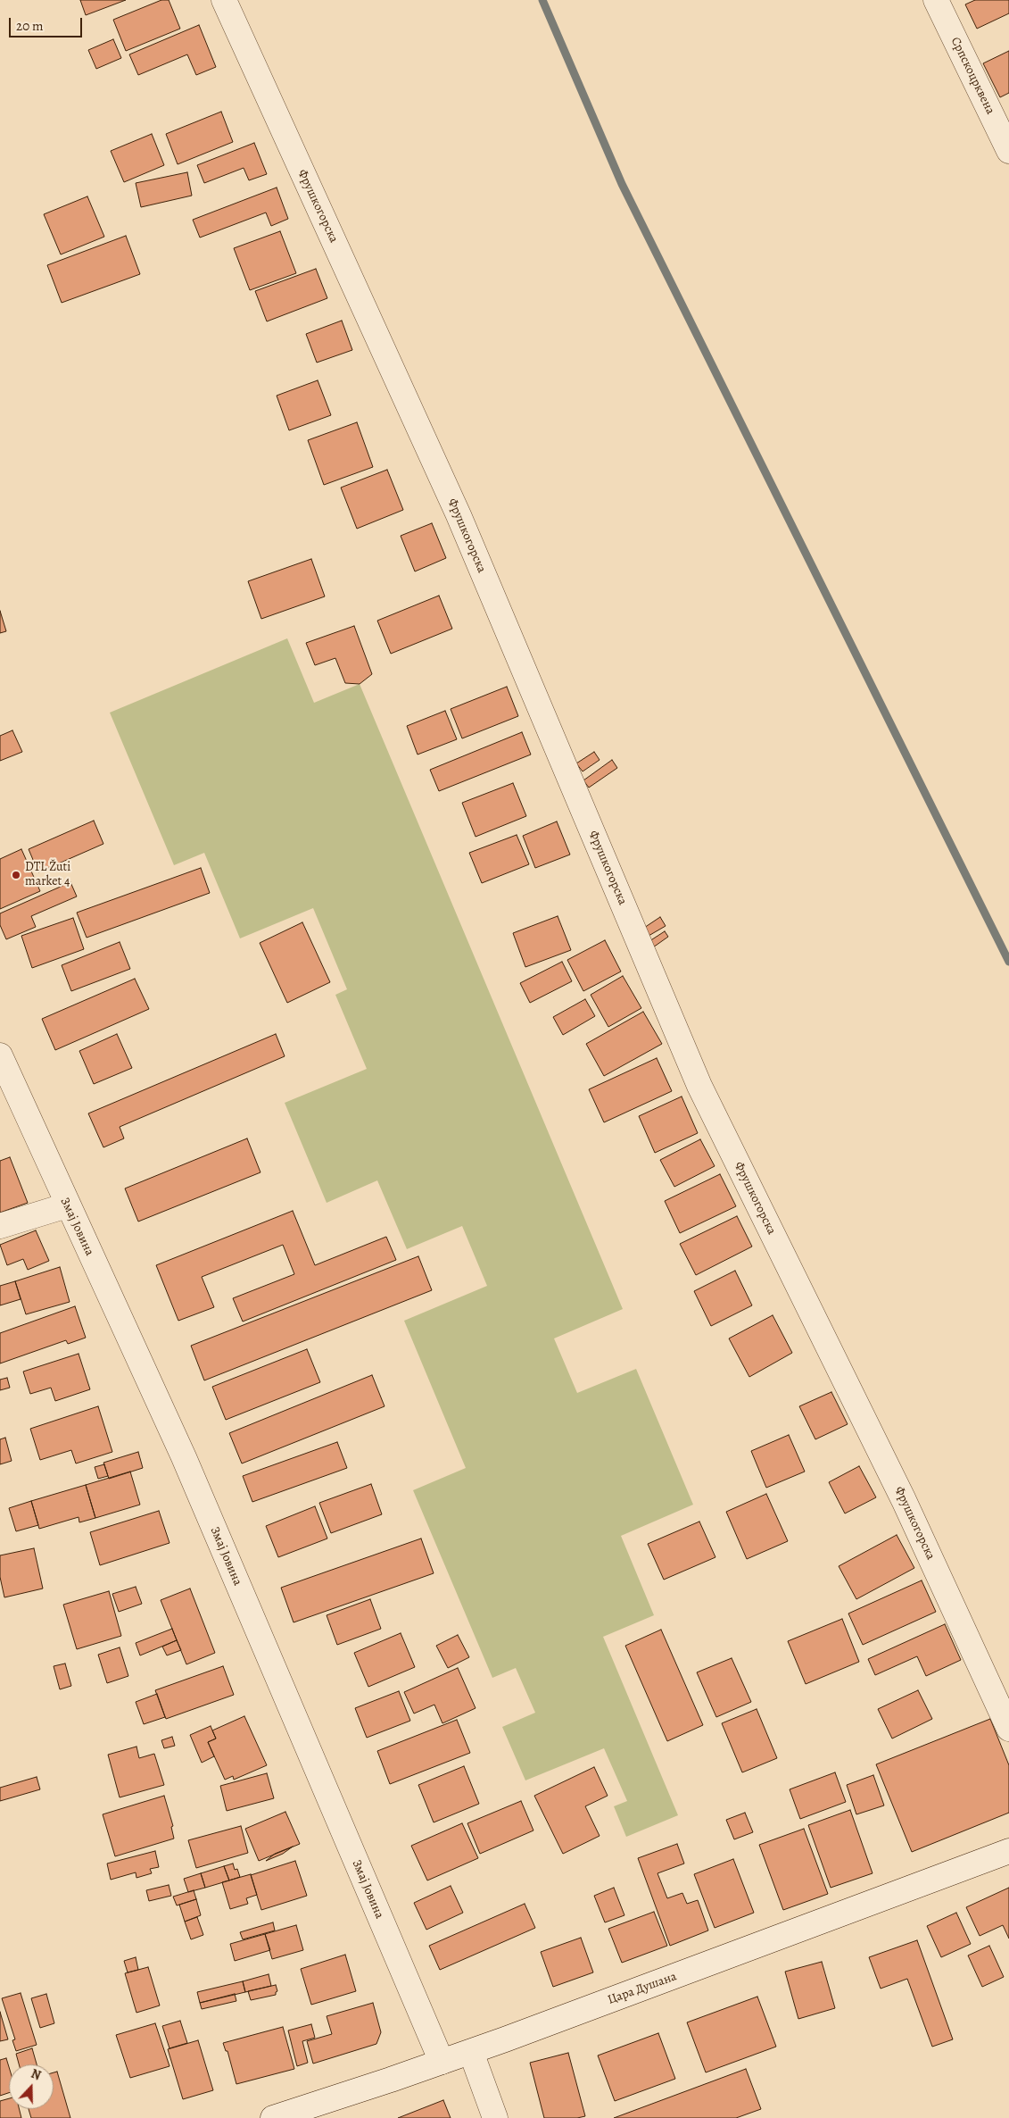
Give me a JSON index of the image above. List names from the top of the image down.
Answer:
{
  "streets": {
    "street": [
      "Српскоцрквена",
      "Фрушкогорска",
      "Змај Јовина",
      "Цара Душана"
    ]
  },
  "crossings": [
    ["Змај Јовина", "Цара Душана"]
  ],
  "places": ["DTL Žuti market 4"],
  "scale_bar": "20 m",
  "north": "top"
}
